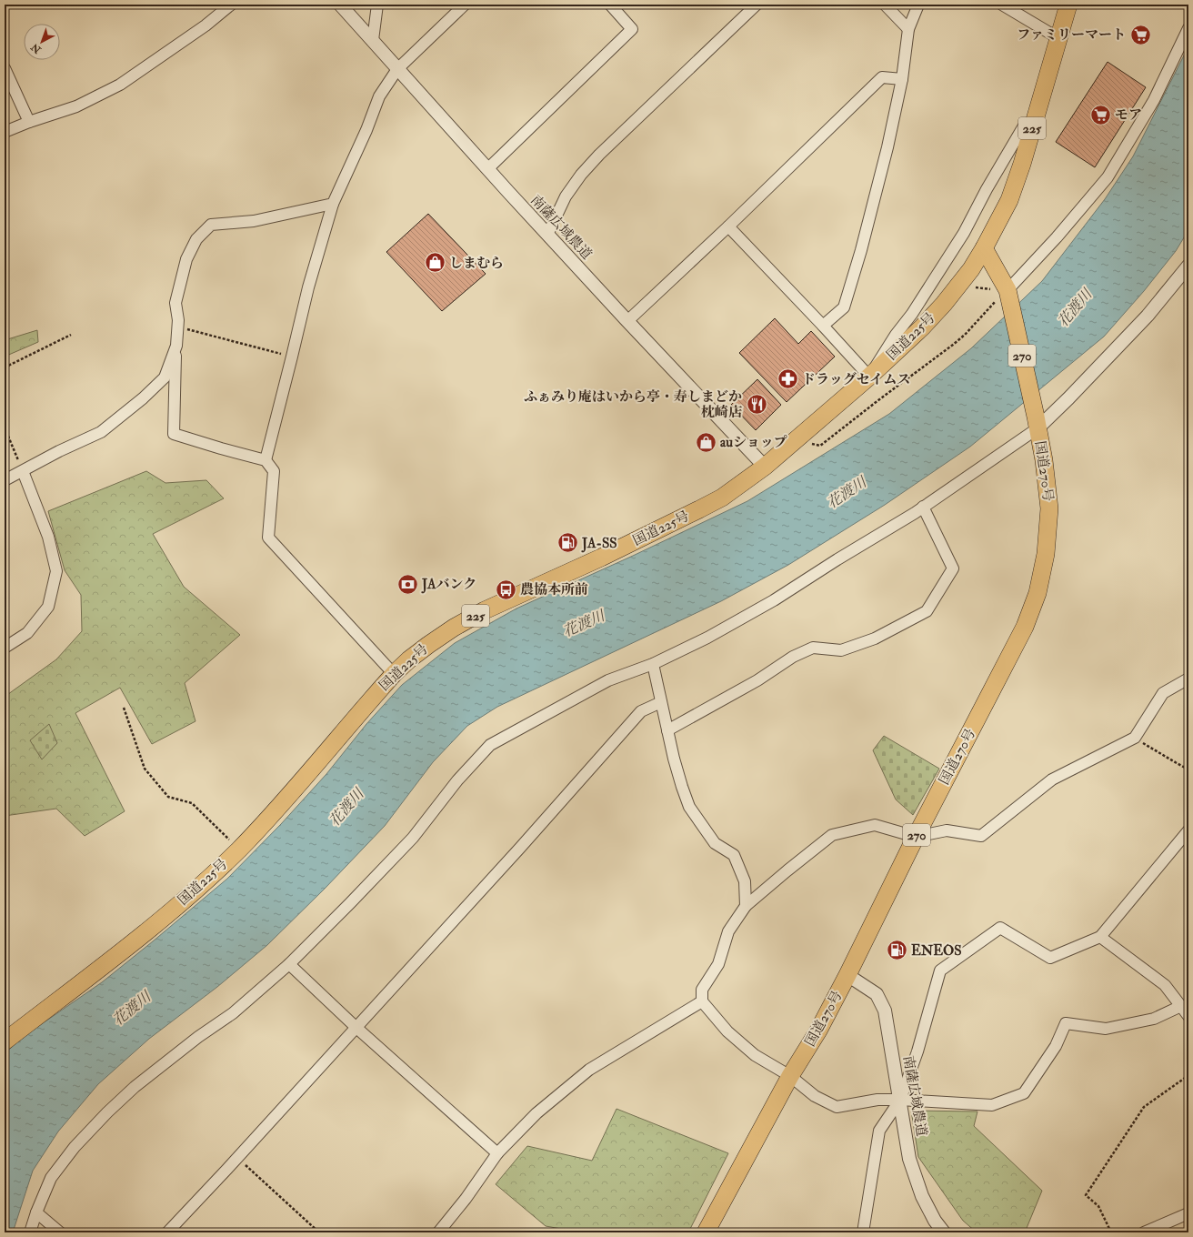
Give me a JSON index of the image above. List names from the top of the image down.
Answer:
{
  "streets": {
    "highway": [
      "225",
      "国道225号",
      "270",
      "国道270号"
    ],
    "street": ["南薩広域農道"]
  },
  "crossings": [
    ["南薩広域農道", "国道225号"],
    ["南薩広域農道", "国道270号"],
    ["国道225号", "国道270号"]
  ],
  "water": ["花渡川"],
  "places": {
    "supermarket": ["ファミリーマート", "モア"],
    "shop": ["しまむら", "auショップ"],
    "pharmacy": ["ドラッグセイムス"],
    "restaurant": ["ふぁみり庵はいから亭・寿しまどか 枕崎店"],
    "fuel station": ["JA-SS", "ENEOS"],
    "bank": ["JAバンク"],
    "bus stop": ["農協本所前"]
  },
  "north": "bottom left"
}
